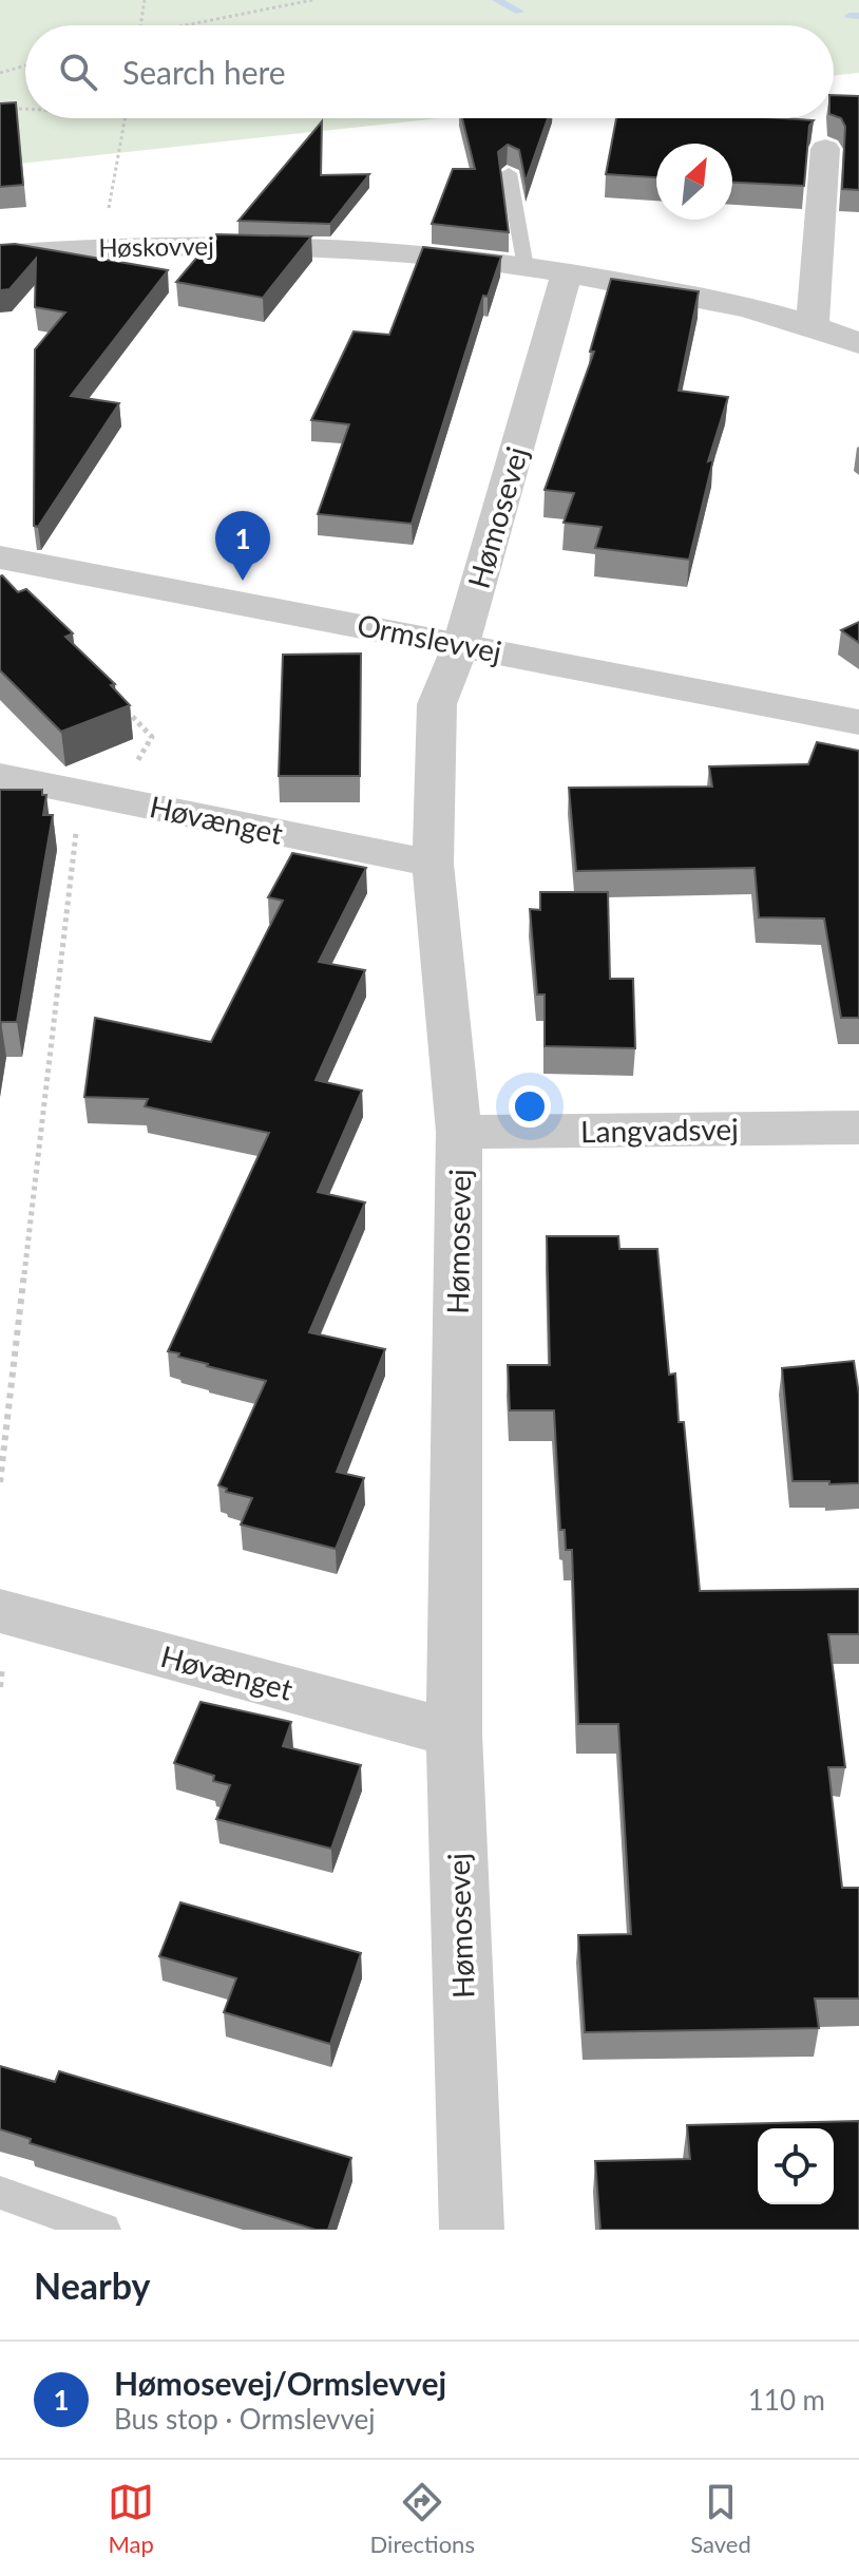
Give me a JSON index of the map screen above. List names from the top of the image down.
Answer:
{
  "streets": {
    "street": [
      "Høskovvej",
      "Hømosevej",
      "Ormslevvej",
      "Høvænget",
      "Langvadsvej"
    ]
  },
  "crossings": [
    ["Høskovvej", "Hømosevej"],
    ["Hømosevej", "Ormslevvej"],
    ["Hømosevej", "Høvænget"],
    ["Hømosevej", "Langvadsvej"]
  ],
  "north": "top right",
  "page": {
    "search": "Search here",
    "pins": "1",
    "heading": "Nearby",
    "list": [
      {
        "mark": "1",
        "name": "Hømosevej/Ormslevvej",
        "note": "Bus stop · Ormslevvej",
        "value": "110 m"
      }
    ],
    "nav": ["Map", "Directions", "Saved"]
  }
}
